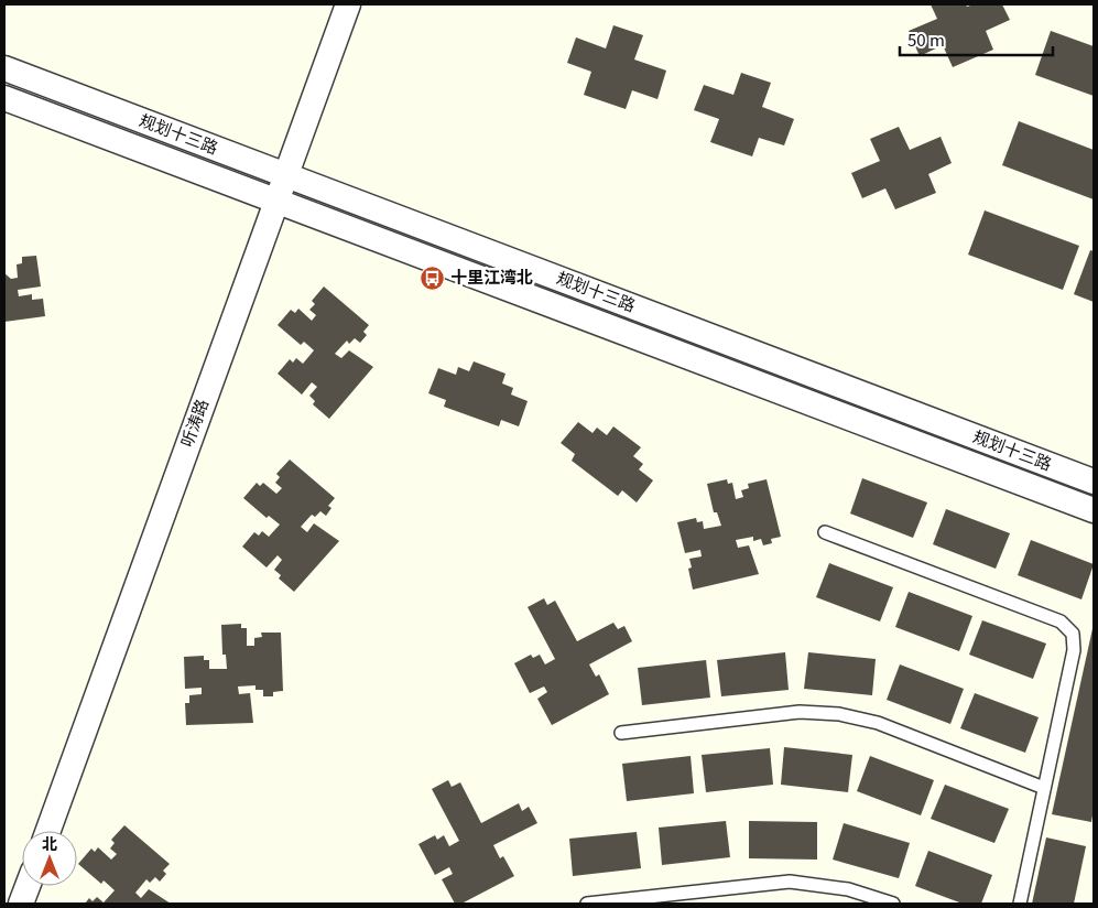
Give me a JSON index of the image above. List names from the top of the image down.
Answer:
{
  "streets": {
    "street": ["规划十三路", "听涛路"]
  },
  "crossings": [
    ["规划十三路", "听涛路"]
  ],
  "places": {
    "bus stop": ["十里江湾北"]
  },
  "scale_bar": "50 m",
  "north": "top"
}
